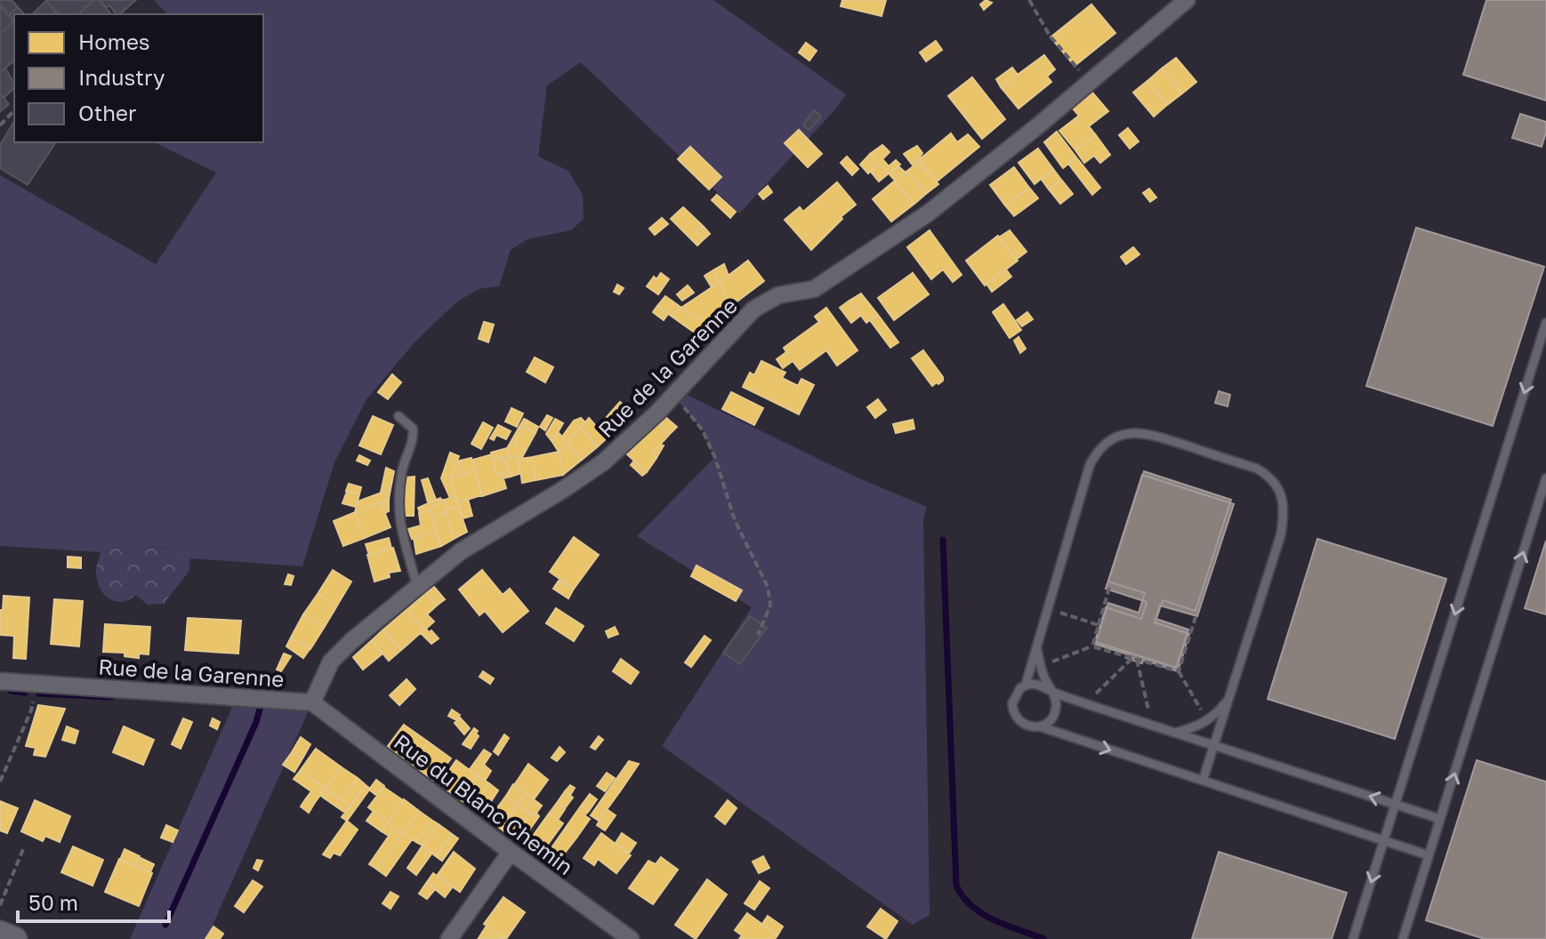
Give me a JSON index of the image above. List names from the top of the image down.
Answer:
{
  "streets": {
    "street": ["Rue de la Garenne", "Rue du Blanc Chemin"]
  },
  "crossings": [
    ["Rue de la Garenne", "Rue du Blanc Chemin"]
  ],
  "legend": ["Homes", "Industry", "Other"],
  "scale_bar": "50 m"
}
